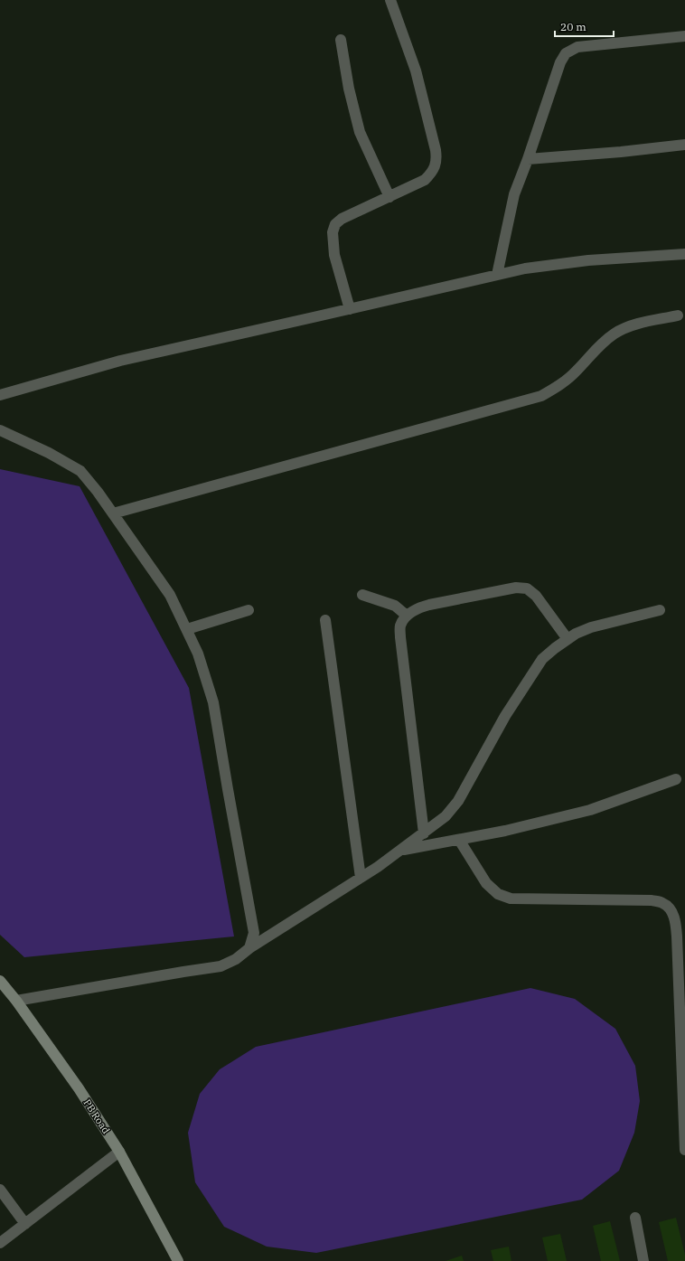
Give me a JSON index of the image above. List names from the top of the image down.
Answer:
{
  "streets": {
    "street": ["PB Road"]
  },
  "scale_bar": "20 m"
}
